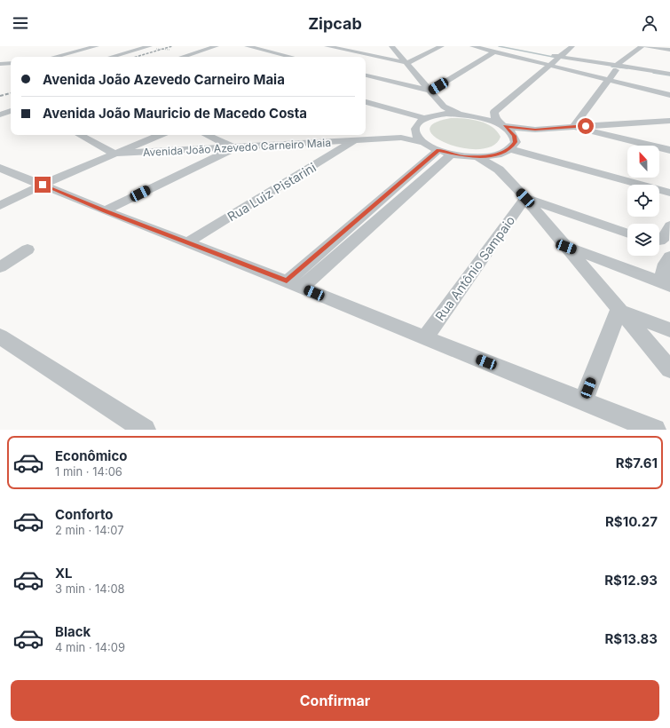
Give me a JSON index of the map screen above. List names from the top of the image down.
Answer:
{
  "streets": {
    "street": ["Avenida João Azevedo Carneiro Maia", "Rua Luiz Pistarini", "Rua Antônio Sampaio"]
  },
  "crossings": [
    ["Avenida João Azevedo Carneiro Maia", "Rua Luiz Pistarini"]
  ],
  "north": "top",
  "page": {
    "header": "Zipcab",
    "banner": ["Avenida João Azevedo Carneiro Maia", "Avenida João Mauricio de Macedo Costa"],
    "list": [
      {
        "name": "Econômico",
        "note": "1 min · 14:06",
        "value": "R$7.61"
      },
      {
        "name": "Conforto",
        "note": "2 min · 14:07",
        "value": "R$10.27"
      },
      {
        "name": "XL",
        "note": "3 min · 14:08",
        "value": "R$12.93"
      },
      {
        "name": "Black",
        "note": "4 min · 14:09",
        "value": "R$13.83"
      }
    ],
    "buttons": "Confirmar"
  }
}
